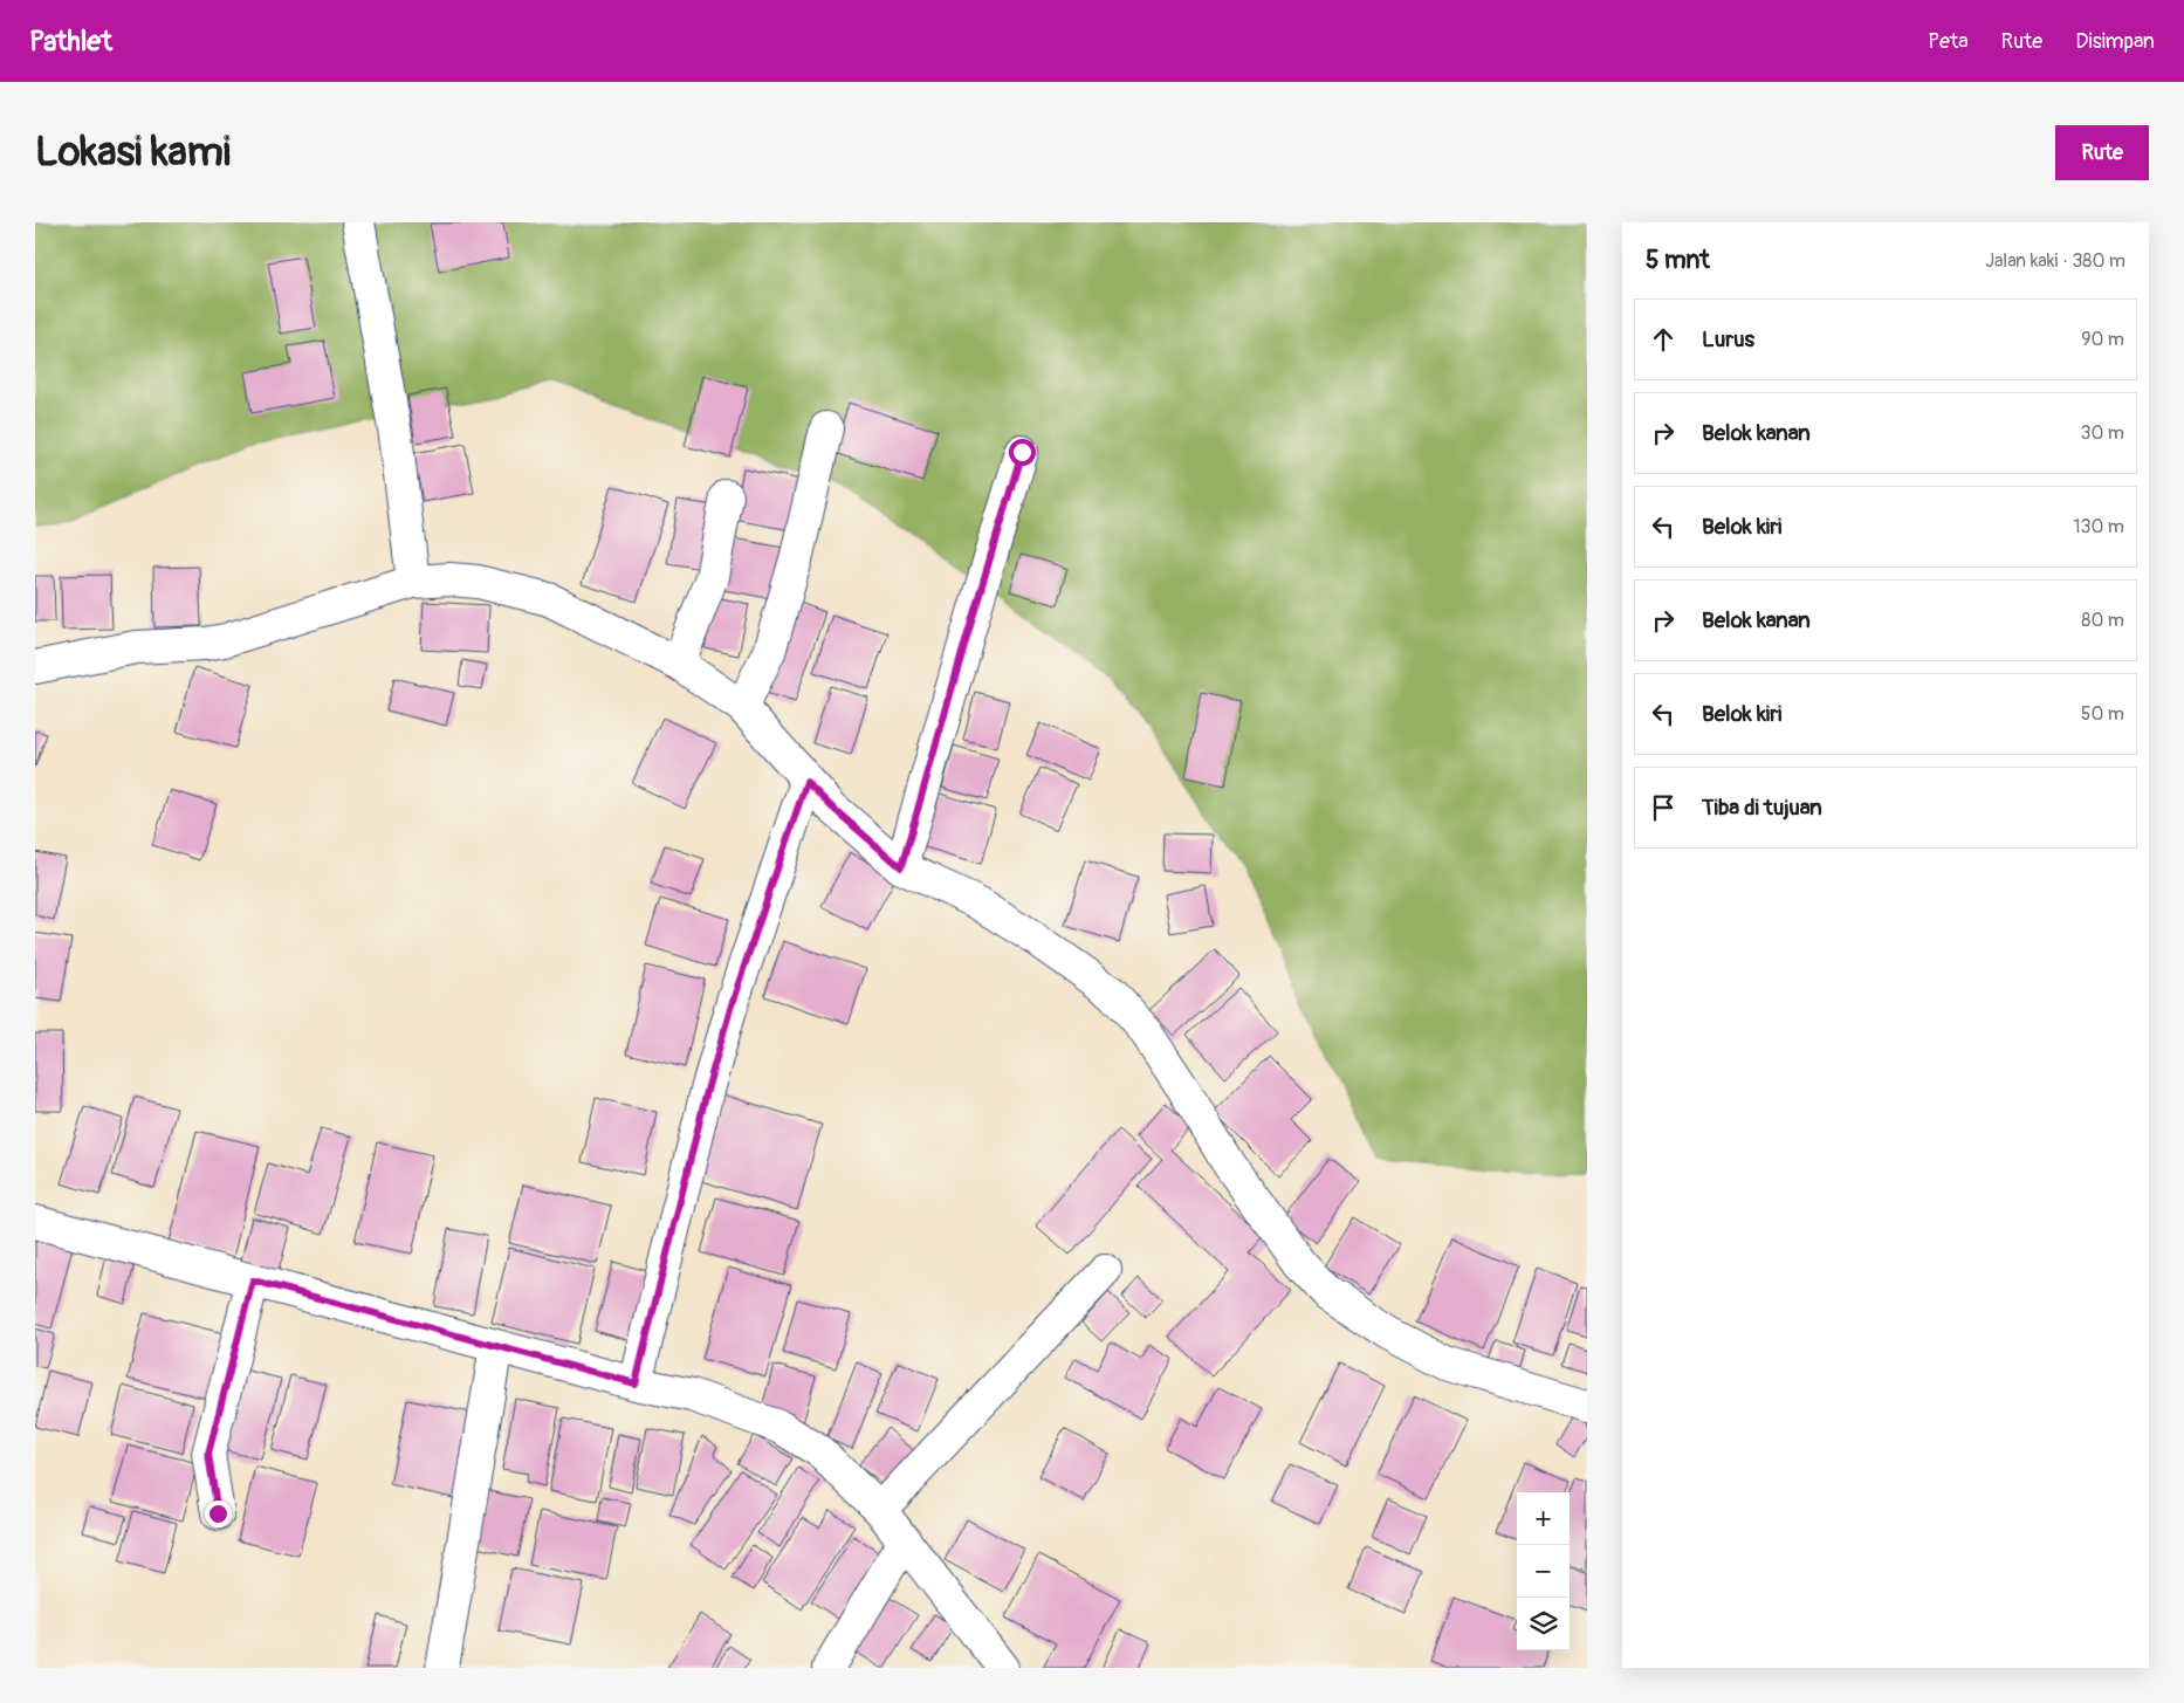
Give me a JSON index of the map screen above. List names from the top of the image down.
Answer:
{
  "page": {
    "header": "Pathlet",
    "nav": ["Peta", "Rute", "Disimpan"],
    "buttons": "Rute",
    "title": "Lokasi kami",
    "heading": ["5 mnt", "Jalan kaki · 380 m"],
    "list": [
      ["Lurus", "90 m"],
      ["Belok kanan", "30 m"],
      ["Belok kiri", "130 m"],
      ["Belok kanan", "80 m"],
      ["Belok kiri", "50 m"],
      "Tiba di tujuan"
    ],
    "map_buttons": ["+", "−"]
  }
}
